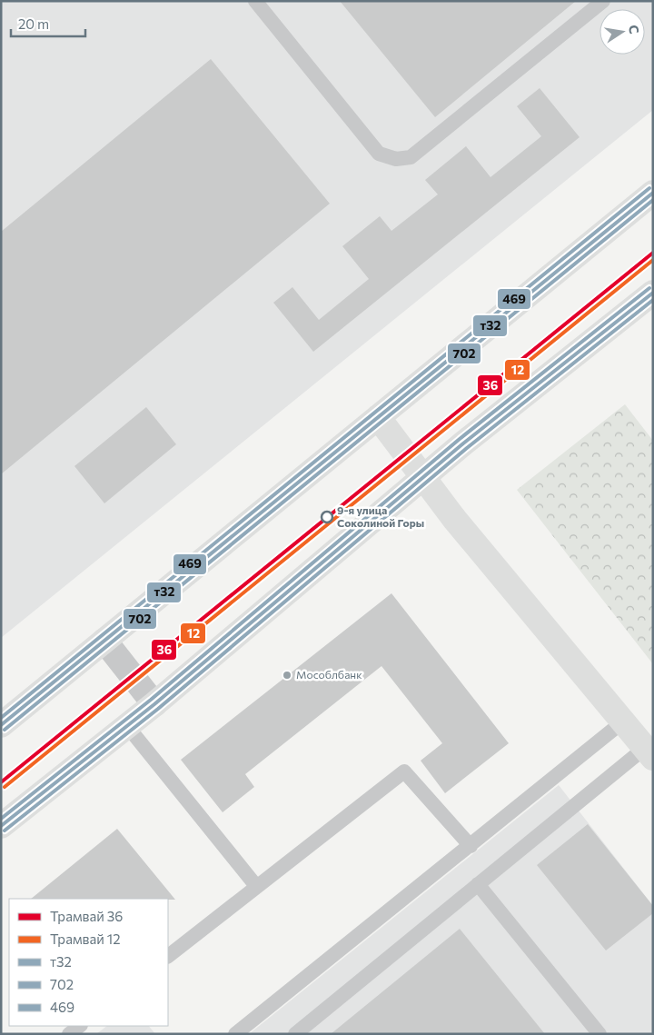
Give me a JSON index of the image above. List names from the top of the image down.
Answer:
{
  "places": ["9-я улица Соколиной Горы", "Мособлбанк"],
  "lines": [
    "transit line 469",
    "transit line т32",
    "transit line 702",
    "tram line 36",
    "tram line 12"
  ],
  "legend": [
    "Трамвай 36",
    "Трамвай 12",
    "т32",
    "702",
    "469"
  ],
  "scale_bar": "20 m",
  "north": "right"
}
